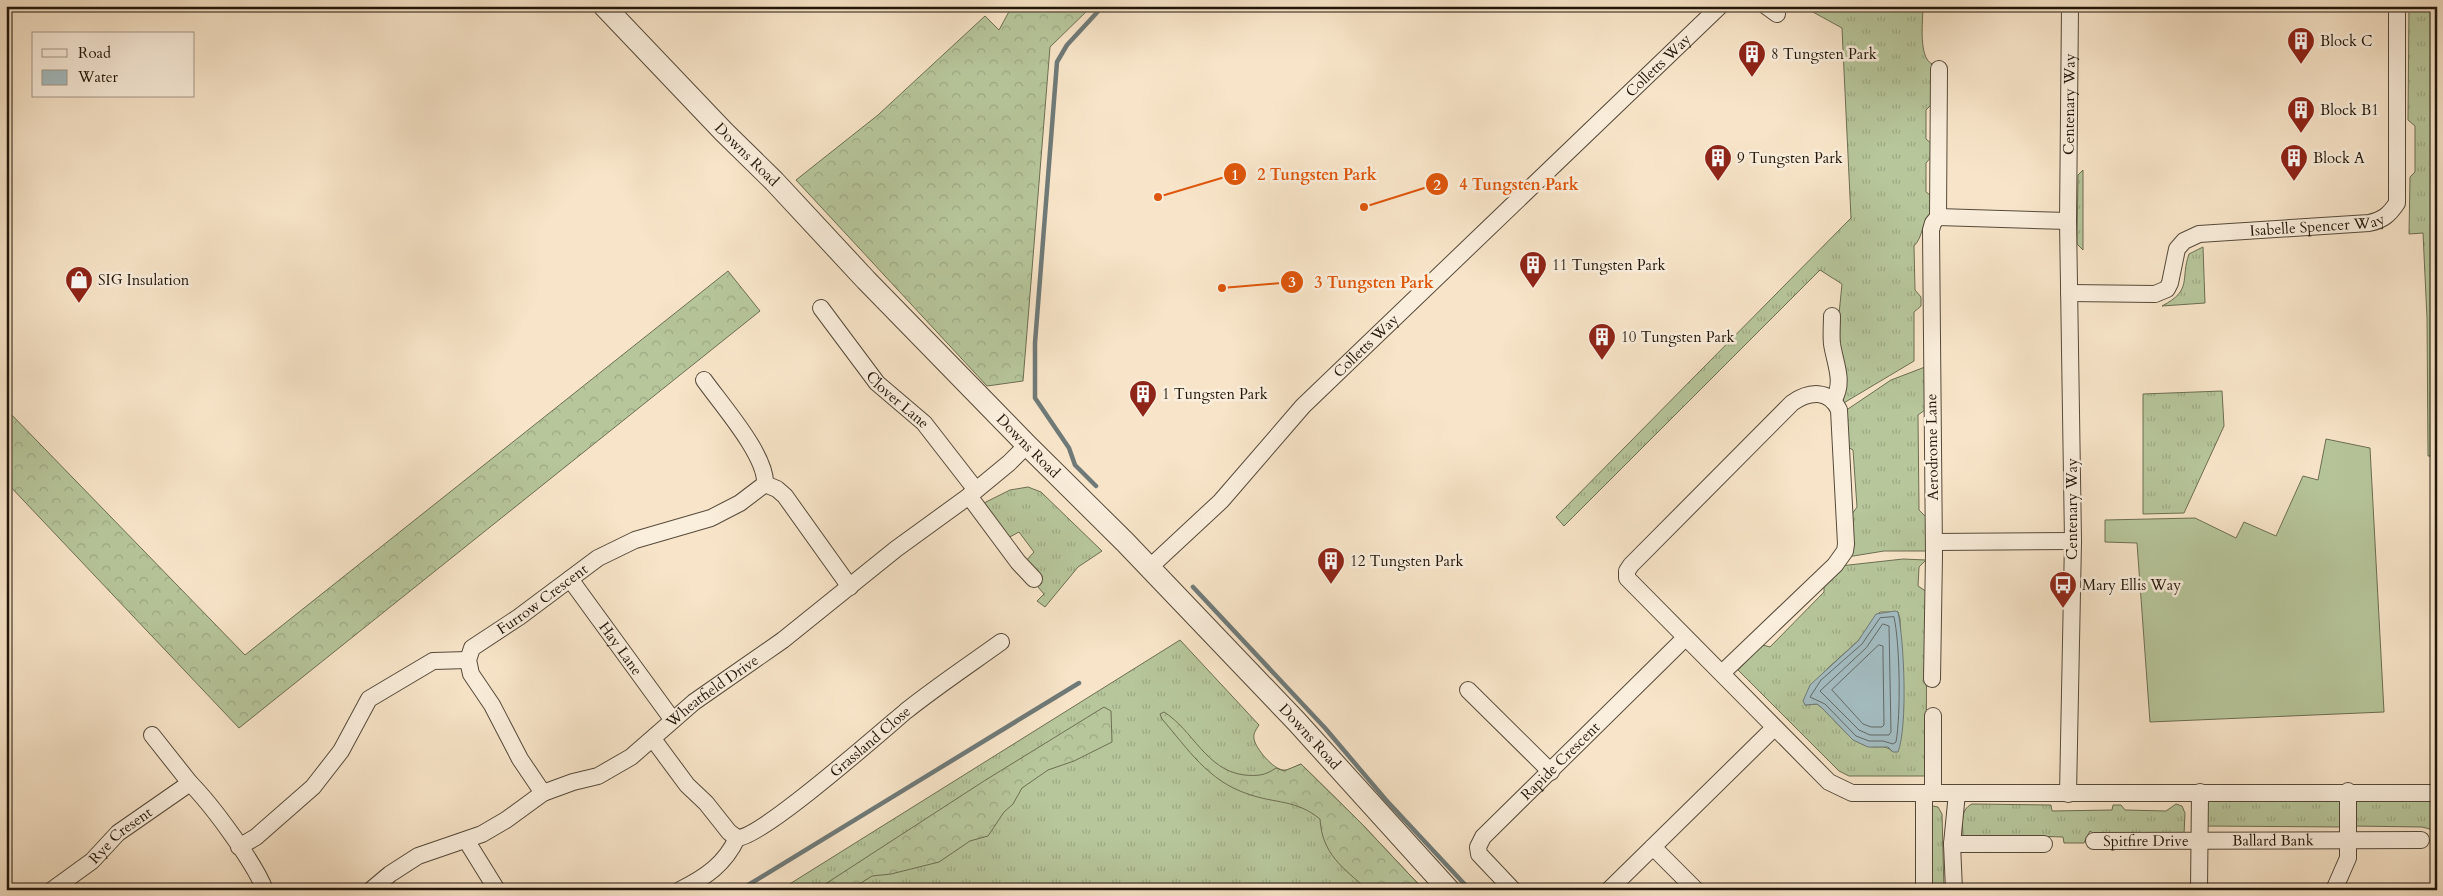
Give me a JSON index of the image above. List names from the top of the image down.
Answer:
{
  "streets": {
    "street": [
      "Colletts Way",
      "Centenary Way",
      "Downs Road",
      "Isabelle Spencer Way",
      "Clover Lane",
      "Aerodrome Lane",
      "Furrow Crescent",
      "Hay Lane",
      "Wheatfield Drive",
      "Grassland Close",
      "Rapide Crescent",
      "Rye Cresent",
      "Ballard Bank",
      "Spitfire Drive"
    ]
  },
  "crossings": [
    ["Colletts Way", "Downs Road"],
    ["Centenary Way", "Isabelle Spencer Way"],
    ["Downs Road", "Wheatfield Drive"],
    ["Clover Lane", "Wheatfield Drive"],
    ["Furrow Crescent", "Hay Lane"],
    ["Hay Lane", "Wheatfield Drive"],
    ["Ballard Bank", "Spitfire Drive"]
  ],
  "places": {
    "building": [
      "Block C",
      "8 Tungsten Park",
      "Block B1",
      "9 Tungsten Park",
      "Block A",
      "11 Tungsten Park",
      "10 Tungsten Park",
      "1 Tungsten Park",
      "12 Tungsten Park"
    ],
    "other": ["2 Tungsten Park", "4 Tungsten Park", "3 Tungsten Park"],
    "shop": ["SIG Insulation"],
    "bus stop": ["Mary Ellis Way"]
  },
  "legend": ["Road", "Water"]
}
